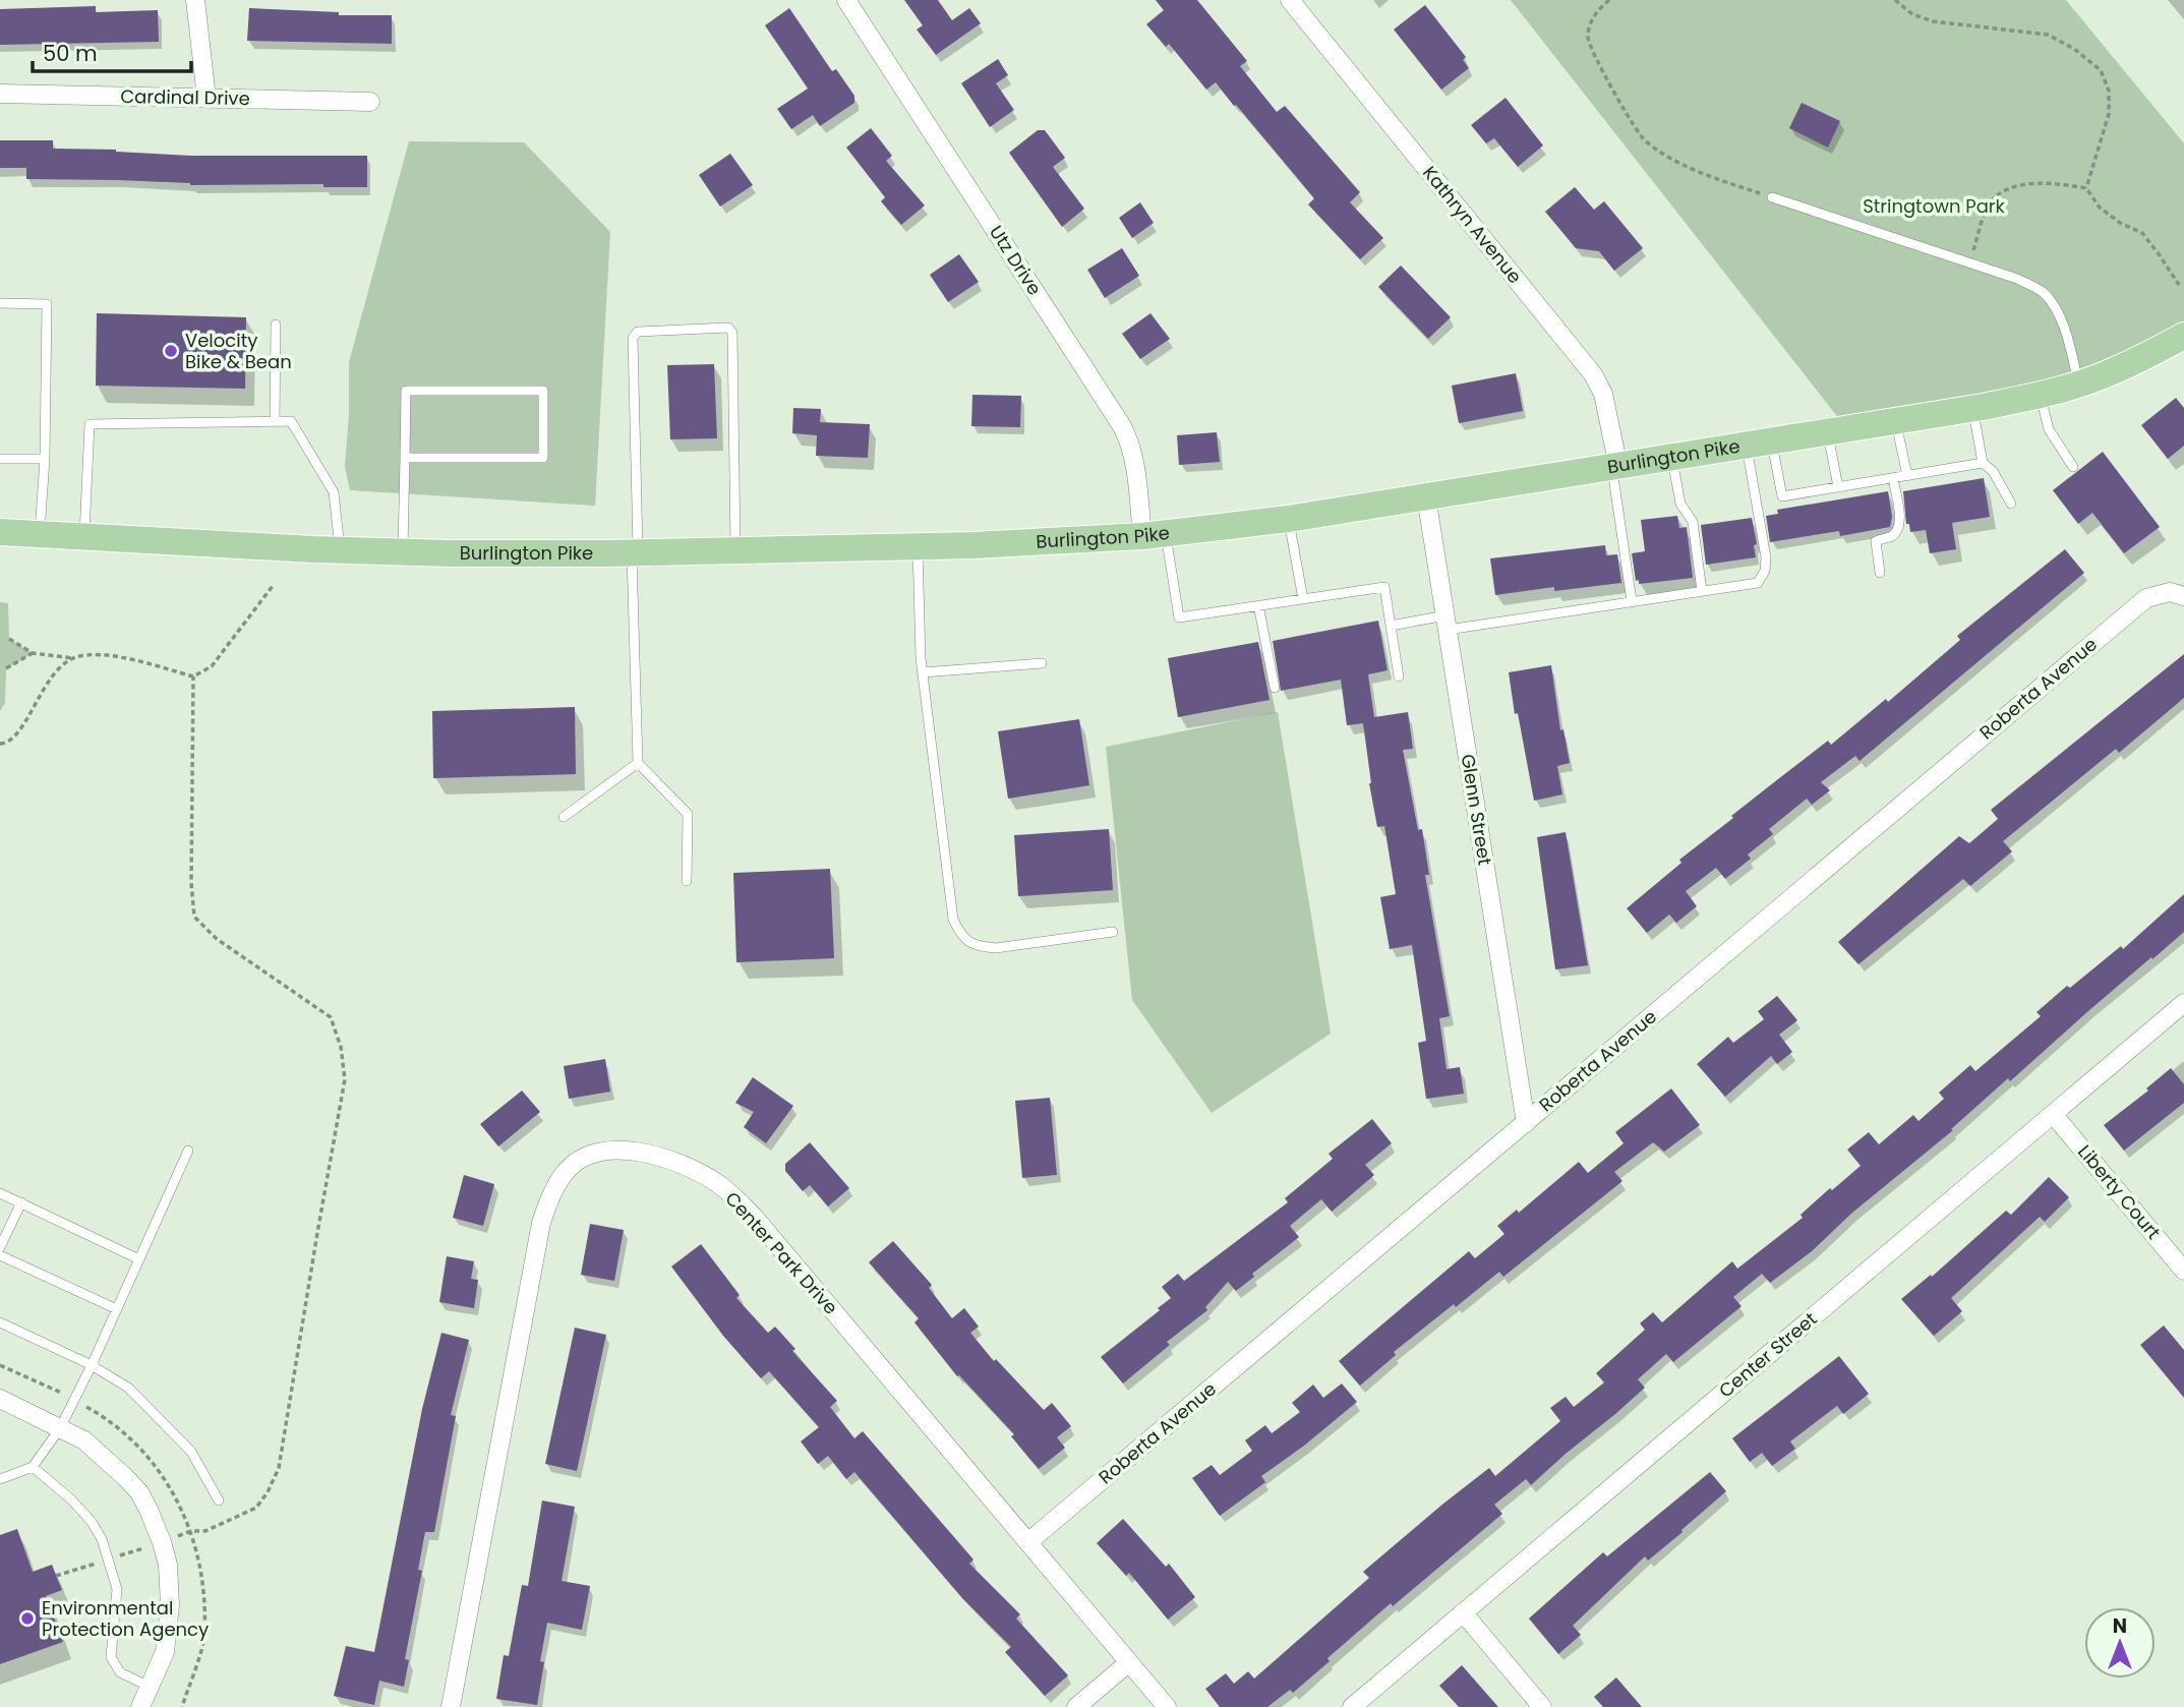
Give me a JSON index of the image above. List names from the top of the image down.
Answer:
{
  "streets": {
    "main road": ["Burlington Pike"],
    "street": [
      "Cardinal Drive",
      "Kathryn Avenue",
      "Utz Drive",
      "Roberta Avenue",
      "Glenn Street",
      "Liberty Court",
      "Center Park Drive",
      "Center Street"
    ]
  },
  "crossings": [
    ["Kathryn Avenue", "Burlington Pike"],
    ["Utz Drive", "Burlington Pike"],
    ["Burlington Pike", "Glenn Street"],
    ["Roberta Avenue", "Glenn Street"],
    ["Roberta Avenue", "Center Park Drive"],
    ["Liberty Court", "Center Street"]
  ],
  "parks": ["Stringtown Park"],
  "places": ["Velocity Bike & Bean", "Environmental Protection Agency"],
  "scale_bar": "50 m",
  "north": "top"
}
